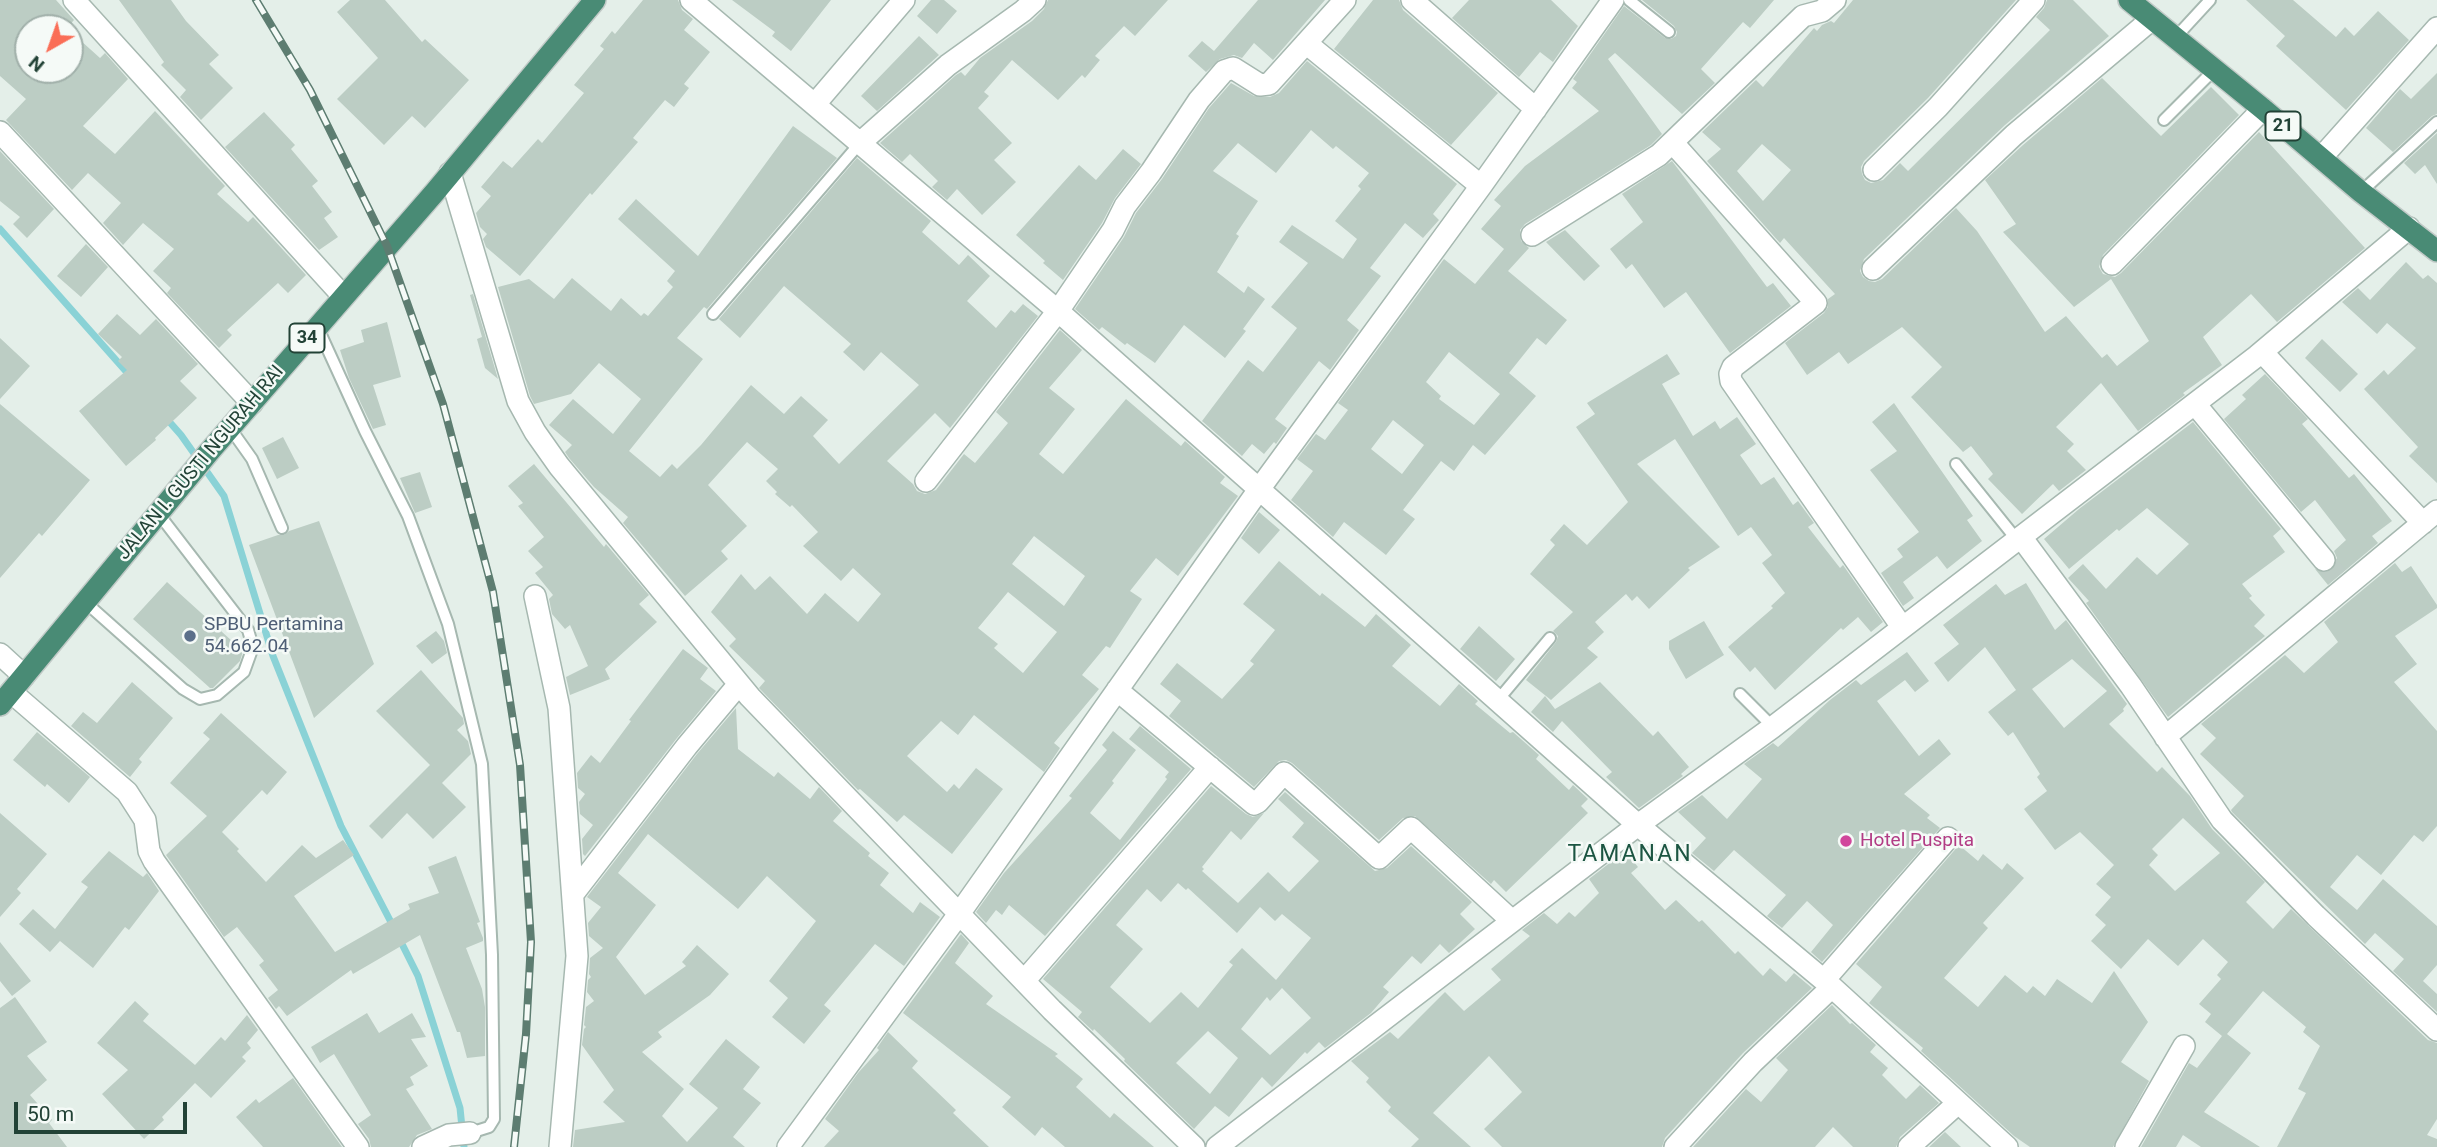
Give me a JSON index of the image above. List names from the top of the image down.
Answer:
{
  "streets": {
    "highway": ["21", "34", "JALAN I. GUSTI NGURAH RAI"]
  },
  "districts": ["TAMANAN"],
  "places": ["SPBU Pertamina 54.662.04", "Hotel Puspita"],
  "scale_bar": "50 m",
  "north": "bottom left"
}
